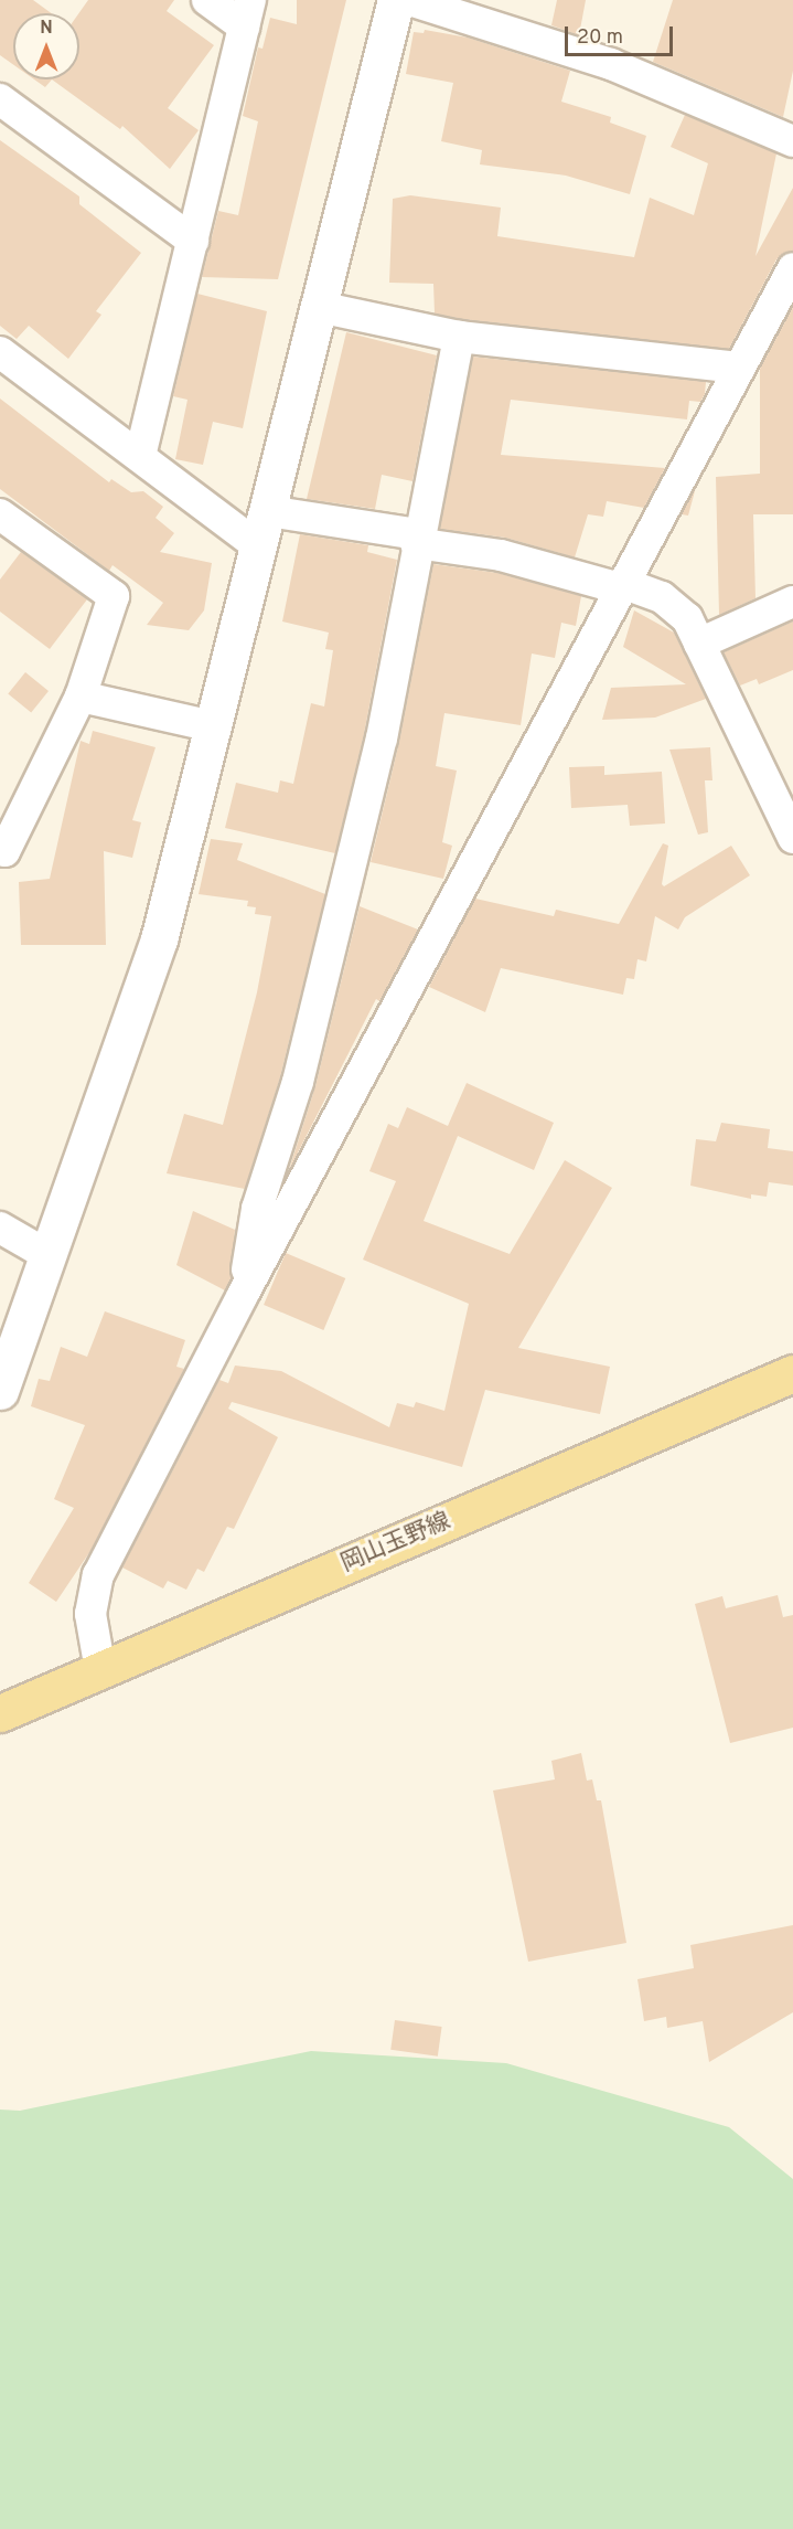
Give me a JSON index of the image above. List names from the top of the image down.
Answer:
{
  "streets": {
    "main road": ["岡山玉野線"]
  },
  "scale_bar": "20 m",
  "north": "top"
}
